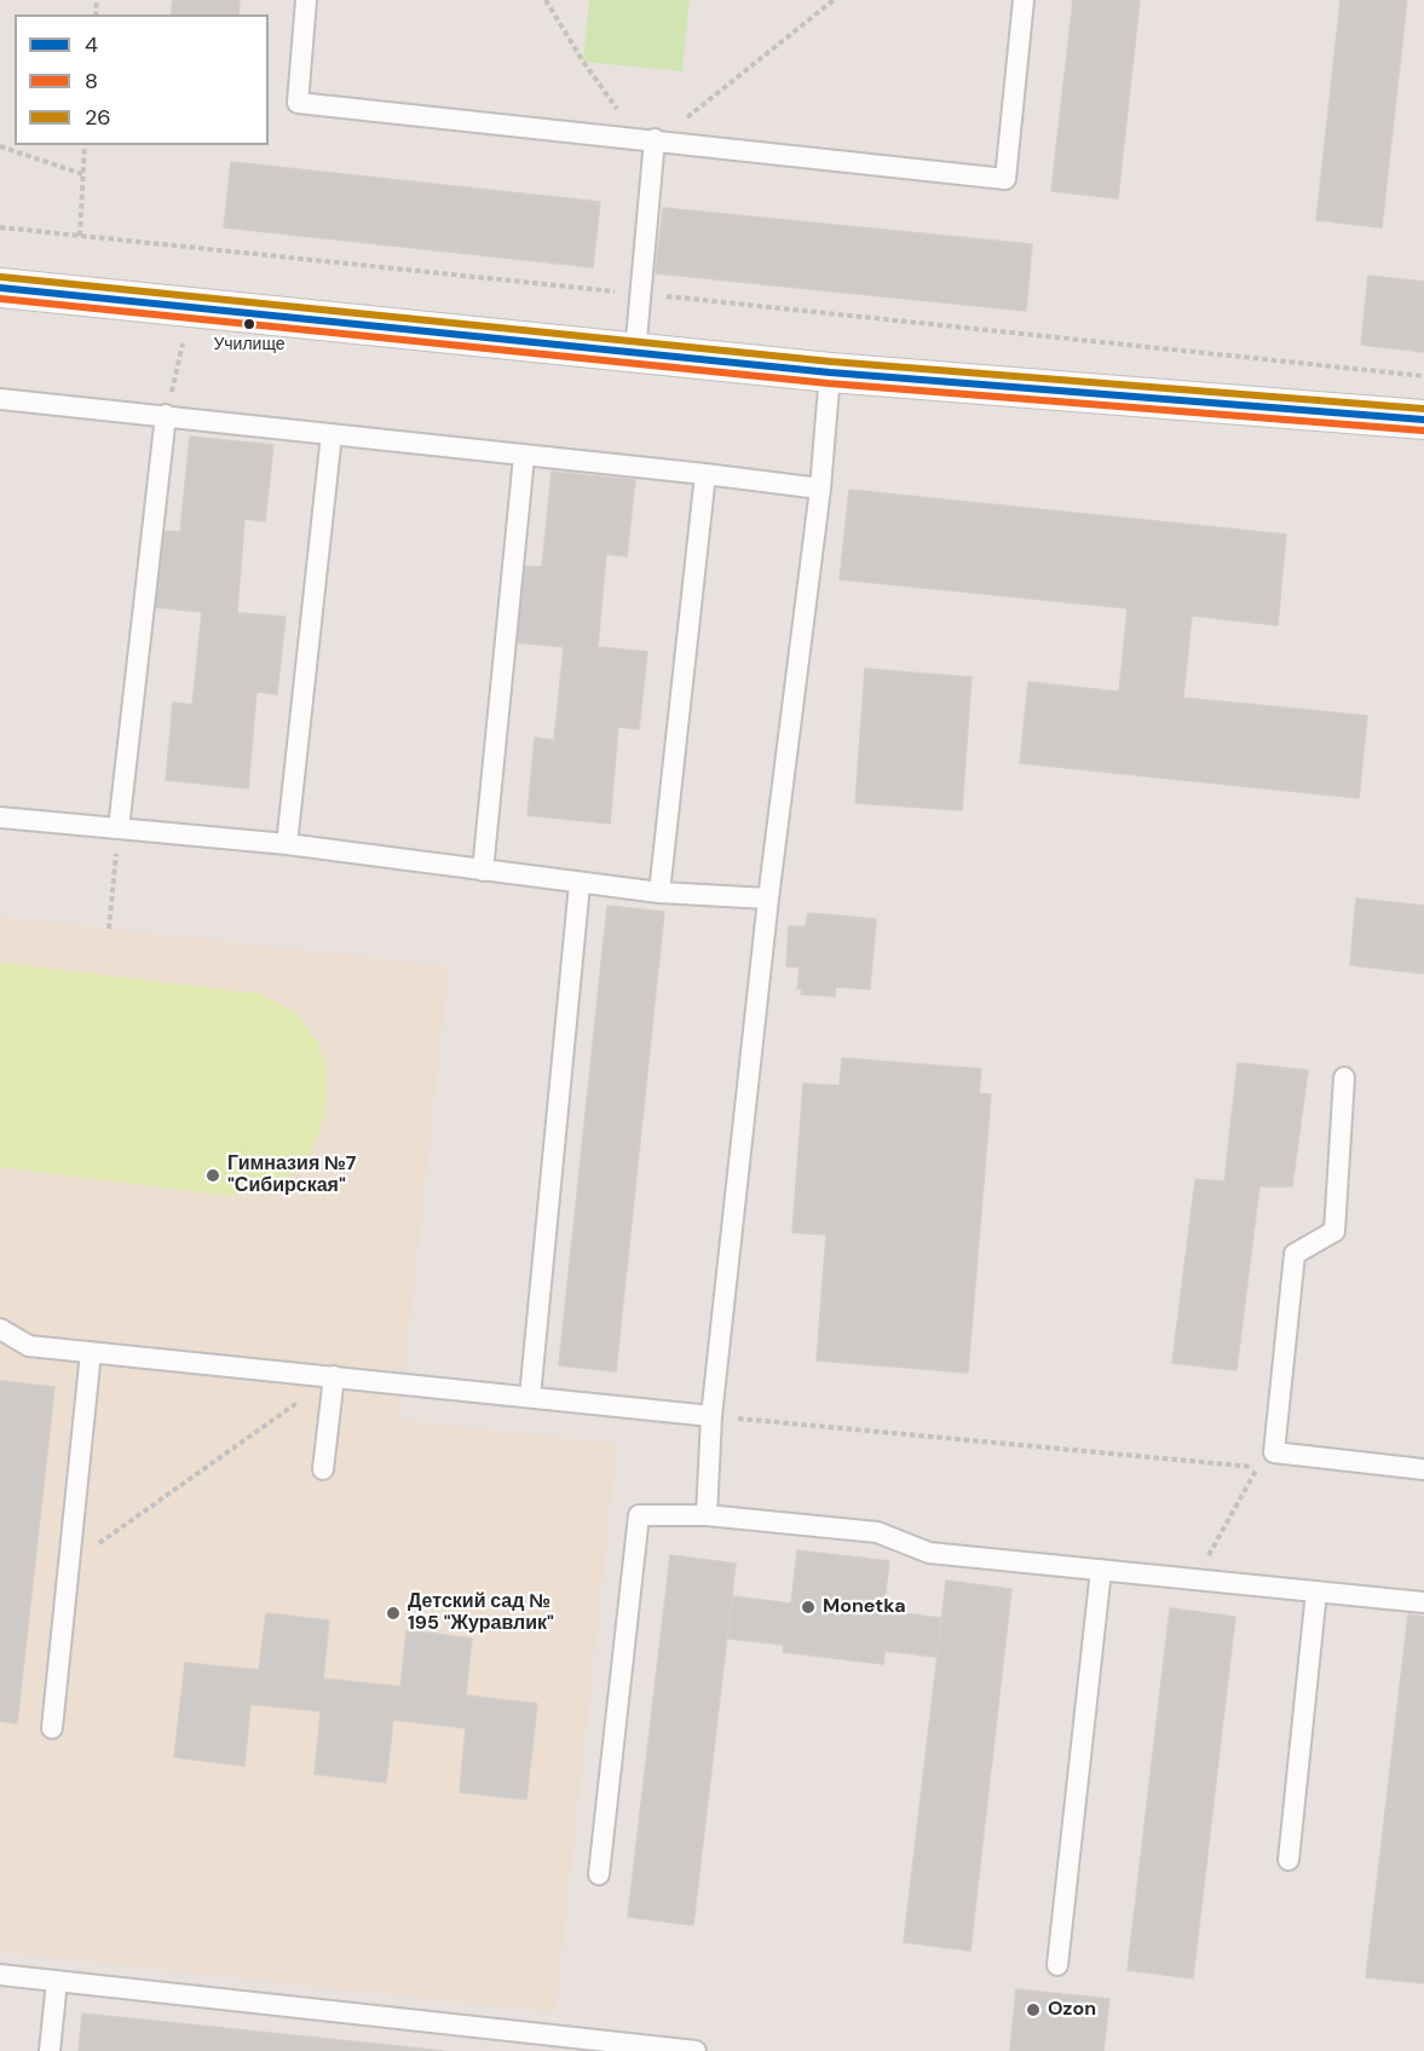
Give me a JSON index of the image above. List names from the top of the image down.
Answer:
{
  "places": [
    "Училище",
    "Гимназия №7 \"Сибирская\"",
    "Monetka",
    "Детский сад № 195 \"Журавлик\"",
    "Ozon"
  ],
  "lines": ["transit line 26", "transit line 4", "transit line 8"],
  "legend": ["4", "8", "26"]
}
